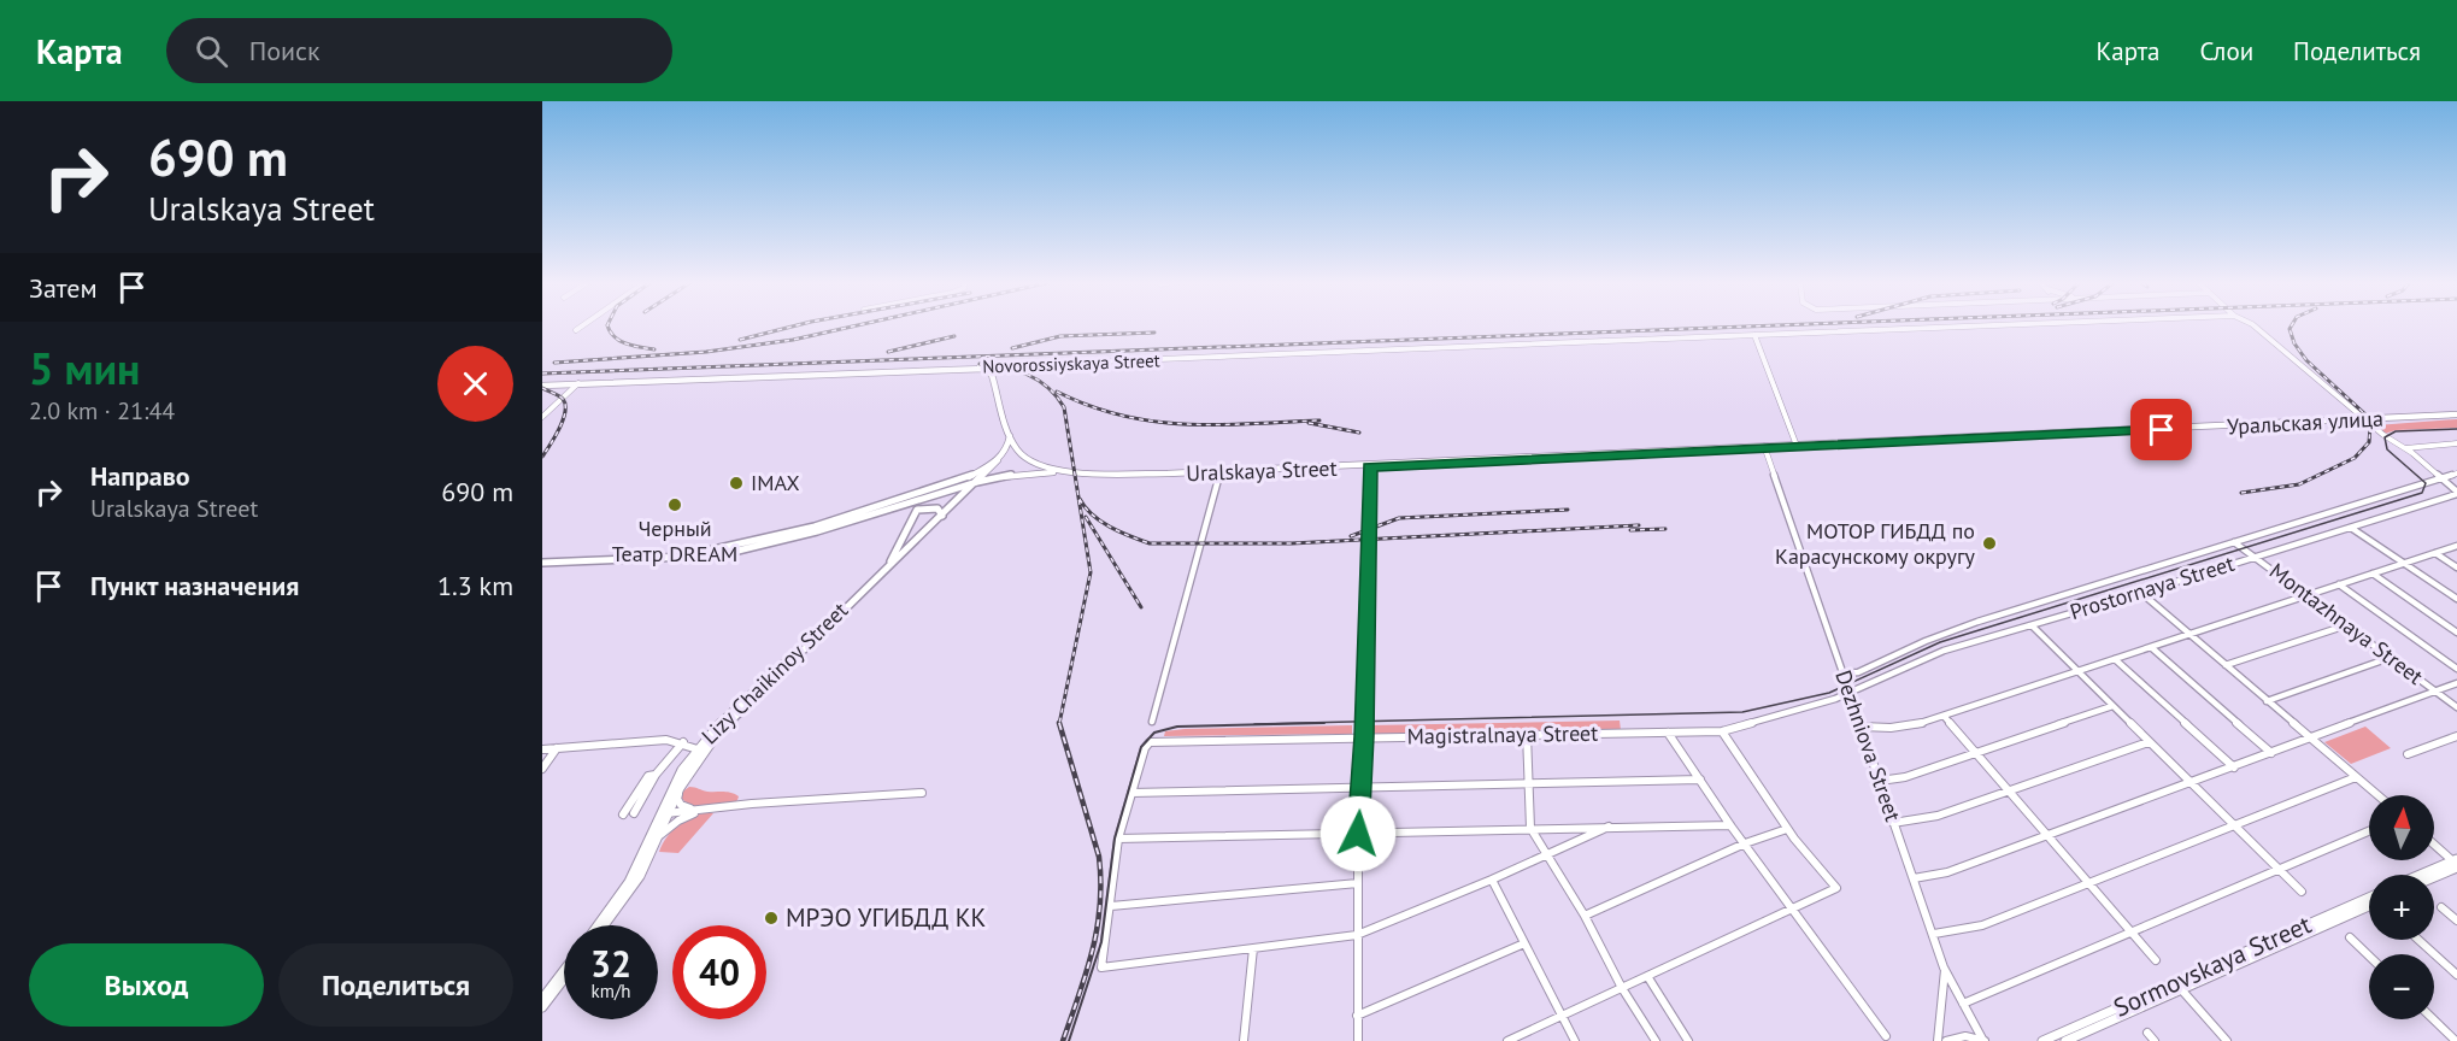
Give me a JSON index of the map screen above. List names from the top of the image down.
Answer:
{
  "streets": {
    "main road": [
      "Novorossiyskaya Street",
      "Уральская улица",
      "Uralskaya Street",
      "Lizy Chaikinoy Street",
      "Sormovskaya Street"
    ],
    "street": [
      "Prostornaya Street",
      "Montazhnaya Street",
      "Magistralnaya Street",
      "Dezhniova Street"
    ]
  },
  "crossings": [
    ["Уральская улица", "Uralskaya Street"],
    ["Uralskaya Street", "Dezhniova Street"],
    ["Prostornaya Street", "Montazhnaya Street"],
    ["Prostornaya Street", "Magistralnaya Street"],
    ["Prostornaya Street", "Dezhniova Street"],
    ["Magistralnaya Street", "Dezhniova Street"]
  ],
  "places": [
    "IMAX",
    "Черный Театр DREAM",
    "МОТОР ГИБДД по Карасунскому округу",
    "МРЭО УГИБДД КК"
  ],
  "north": "top",
  "page": {
    "header": "Карта",
    "search": "Поиск",
    "nav": ["Карта", "Слои", "Поделиться"],
    "turn": ["690 m", "Uralskaya Street"],
    "then": "Затем",
    "heading": ["5 мин", "2.0 km · 21:44"],
    "list": [
      {
        "name": "Направо",
        "note": "Uralskaya Street",
        "value": "690 m"
      },
      {
        "name": "Пункт назначения",
        "value": "1.3 km"
      }
    ],
    "map_buttons": ["+", "−"],
    "speed": "32 km/h",
    "limit": "40",
    "buttons": ["Выход", "Поделиться"]
  }
}
